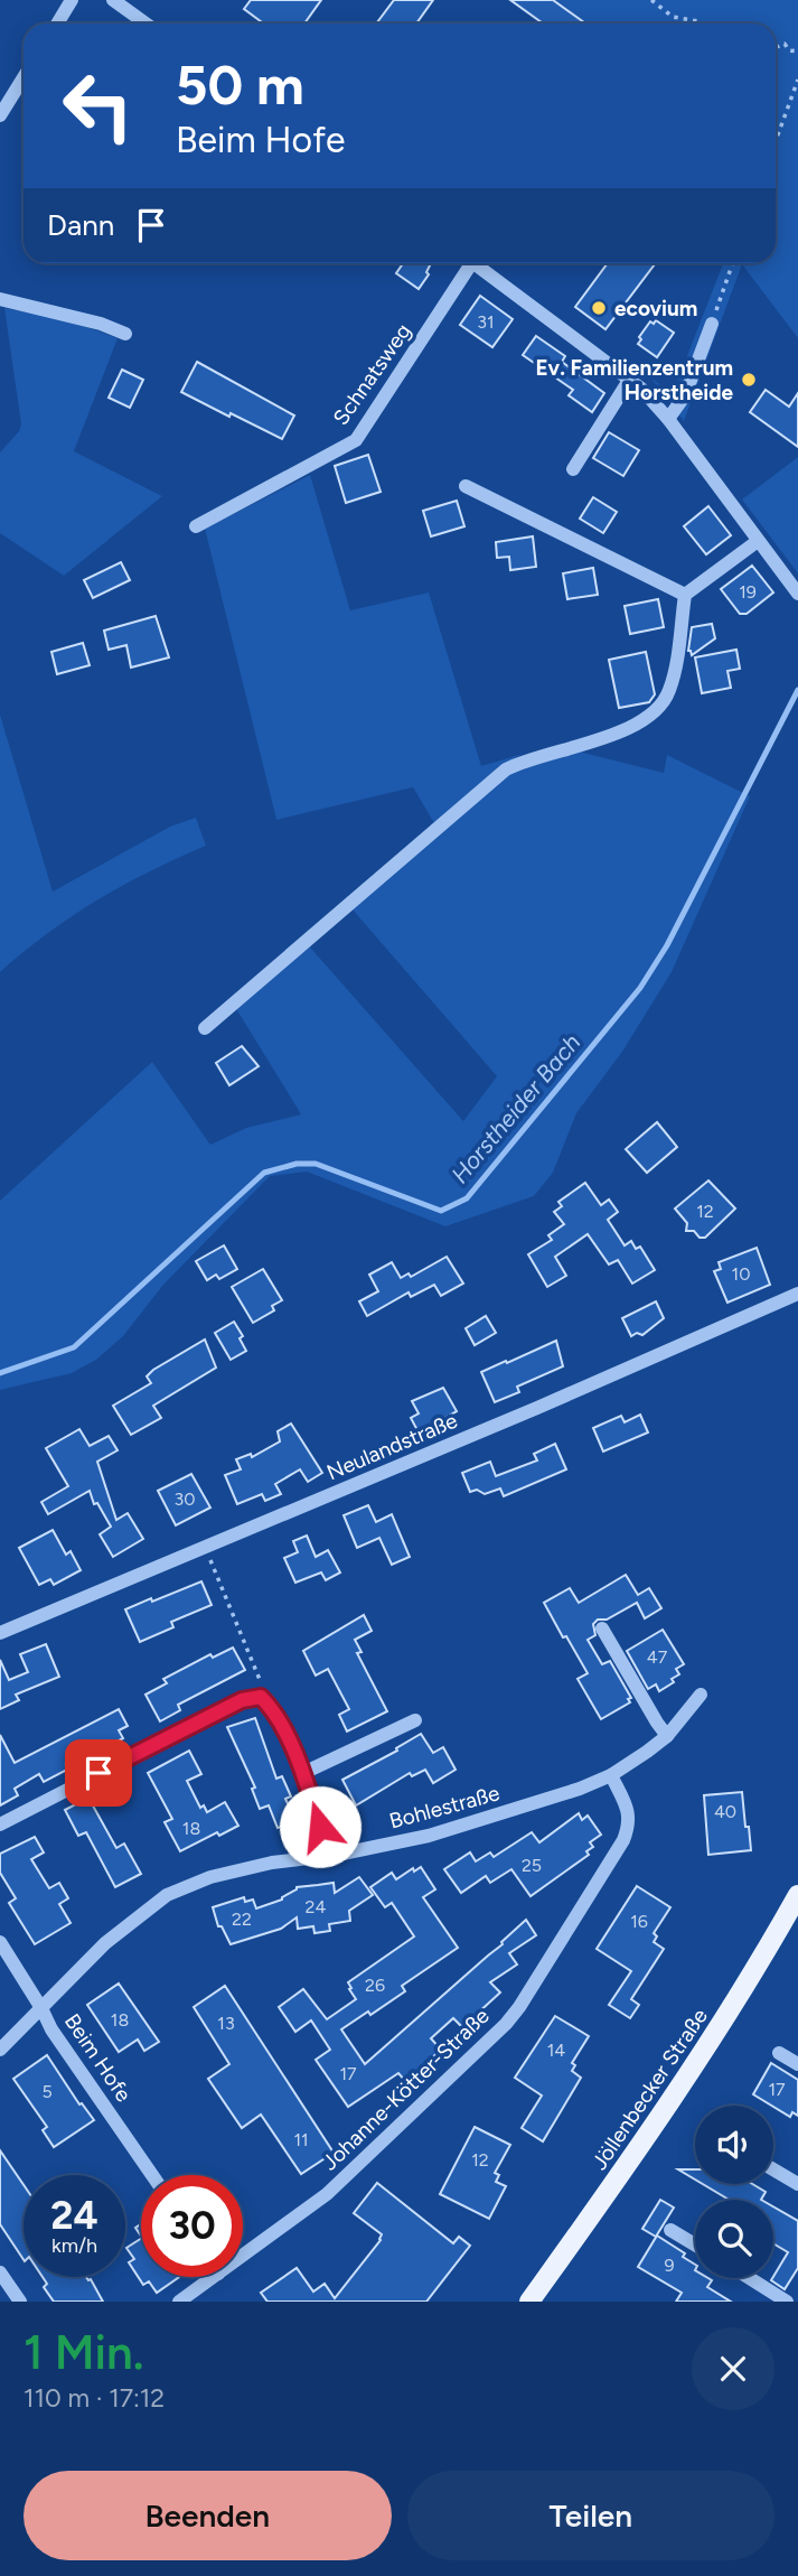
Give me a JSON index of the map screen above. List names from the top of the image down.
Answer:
{
  "streets": {
    "main road": ["Jöllenbecker Straße"],
    "street": [
      "Schnatsweg",
      "Neulandstraße",
      "Bohlestraße",
      "Beim Hofe",
      "Johanne-Kötter-Straße"
    ]
  },
  "crossings": [
    ["Bohlestraße", "Beim Hofe"],
    ["Bohlestraße", "Johanne-Kötter-Straße"]
  ],
  "water": ["Horstheider Bach"],
  "places": ["ecovium", "Ev. Familienzentrum Horstheide"],
  "house_numbers": [
    "31",
    "19",
    "12",
    "10",
    "30",
    "47",
    "40",
    "18",
    "25",
    "24",
    "22",
    "16",
    "26",
    "18",
    "13",
    "14",
    "17",
    "17",
    "5",
    "11",
    "12",
    "9"
  ],
  "page": {
    "turn": ["50 m", "Beim Hofe"],
    "then": "Dann",
    "speed": "24 km/h",
    "limit": "30",
    "heading": ["1 Min.", "110 m · 17:12"],
    "buttons": ["Beenden", "Teilen"]
  }
}
